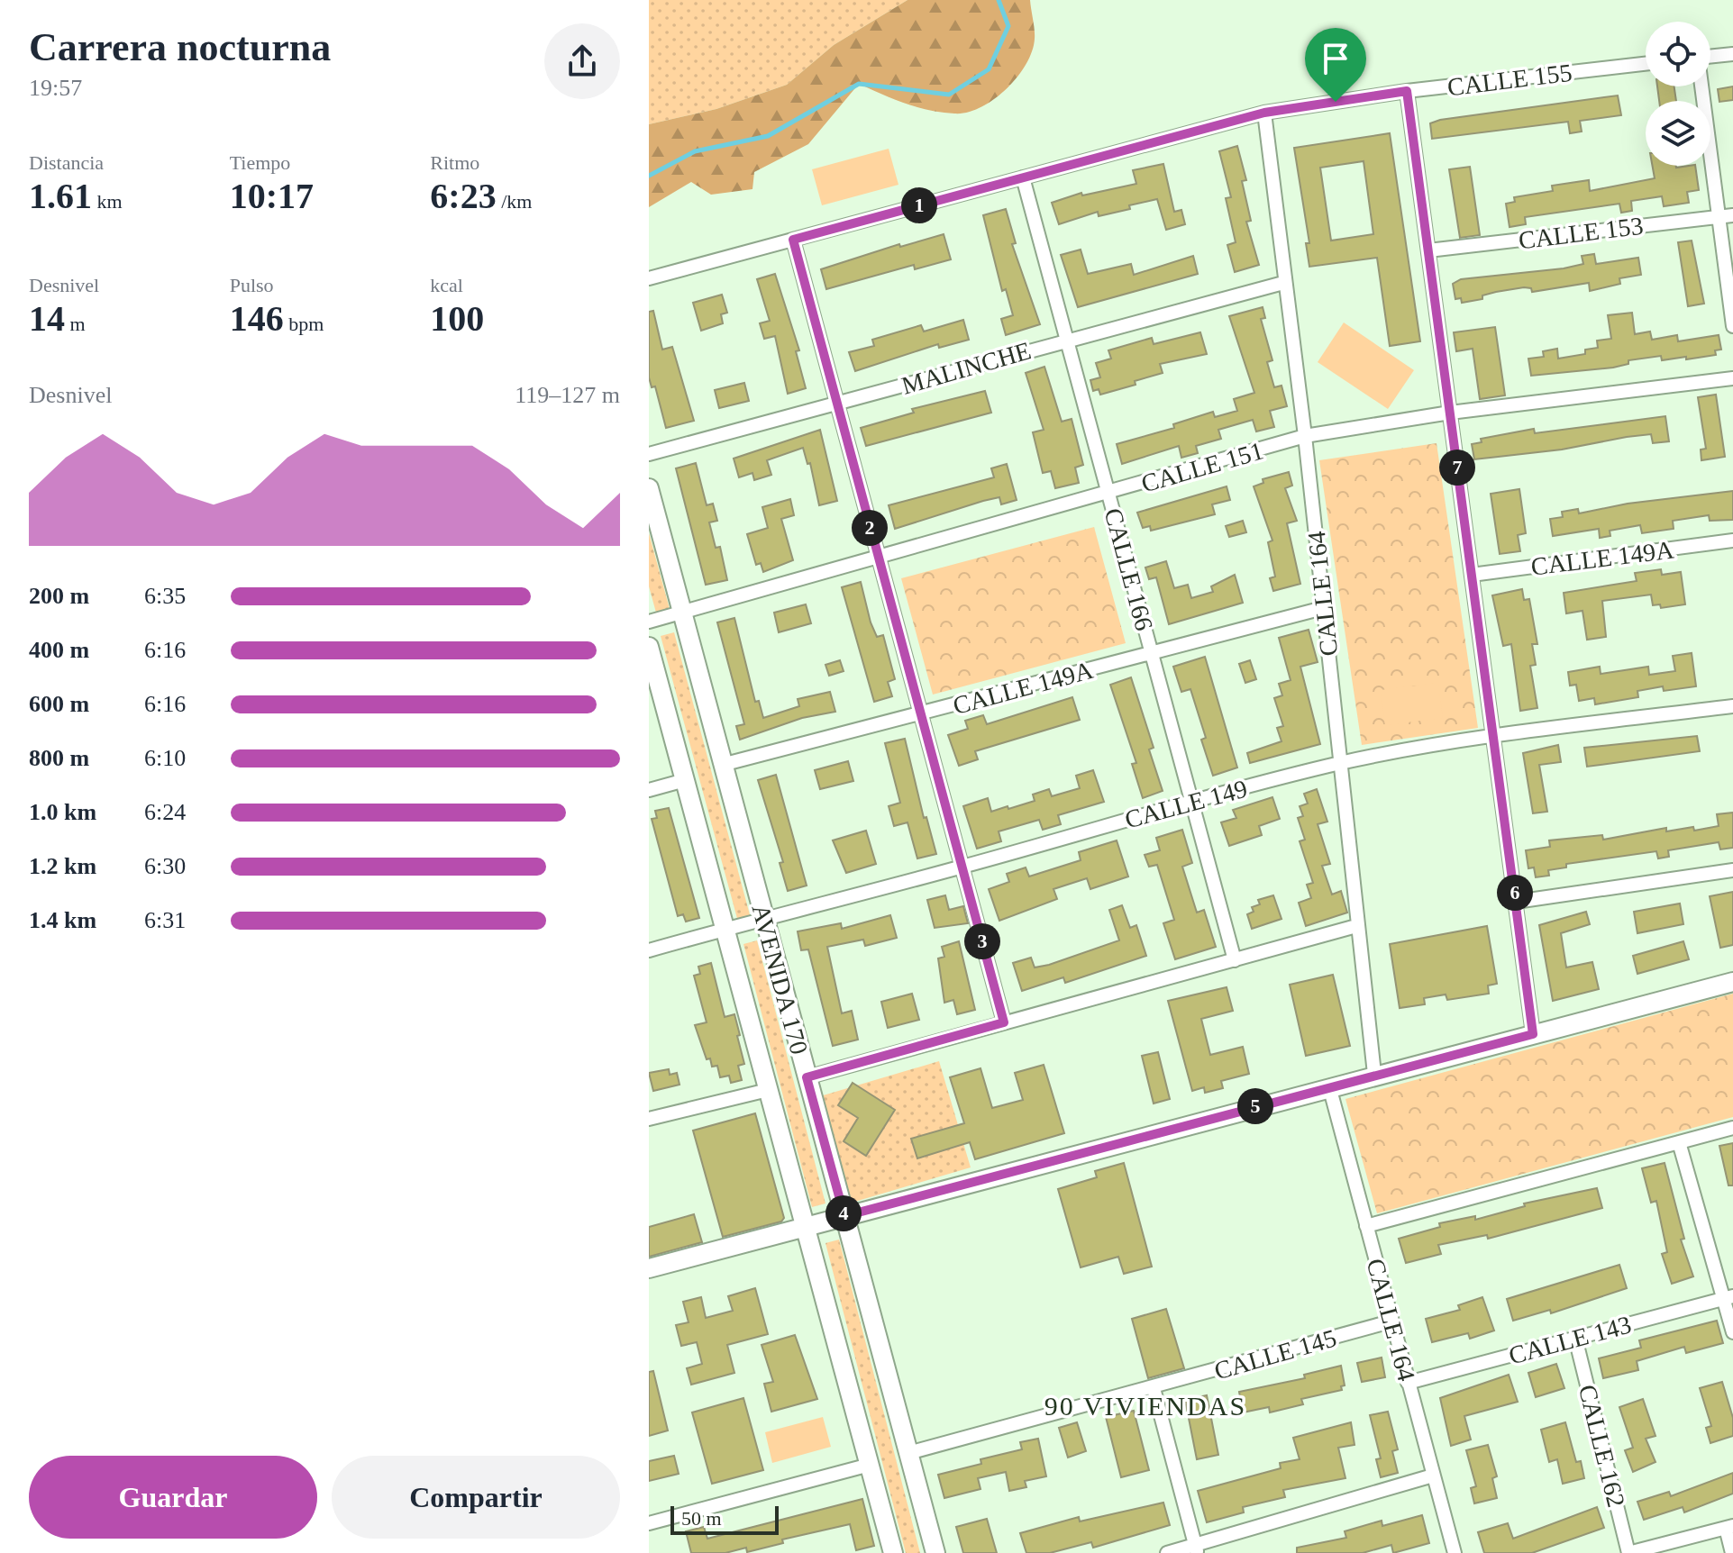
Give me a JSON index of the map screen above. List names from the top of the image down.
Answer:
{
  "streets": {
    "main road": ["AVENIDA 170"],
    "street": [
      "CALLE 155",
      "CALLE 153",
      "MALINCHE",
      "CALLE 151",
      "CALLE 149A",
      "CALLE 166",
      "CALLE 164",
      "CALLE 149",
      "CALLE 143",
      "CALLE 145",
      "CALLE 162"
    ]
  },
  "crossings": [
    ["CALLE 155", "CALLE 166"],
    ["CALLE 155", "CALLE 164"],
    ["MALINCHE", "CALLE 166"],
    ["MALINCHE", "CALLE 164"],
    ["CALLE 151", "CALLE 166"],
    ["CALLE 151", "CALLE 164"],
    ["CALLE 151", "AVENIDA 170"],
    ["CALLE 149A", "CALLE 166"],
    ["CALLE 149A", "CALLE 164"],
    ["CALLE 149A", "AVENIDA 170"],
    ["CALLE 166", "CALLE 149"],
    ["CALLE 164", "CALLE 149"],
    ["CALLE 164", "CALLE 143"],
    ["CALLE 164", "CALLE 145"],
    ["CALLE 149", "AVENIDA 170"],
    ["AVENIDA 170", "CALLE 145"],
    ["CALLE 143", "CALLE 162"]
  ],
  "districts": ["90 VIVIENDAS"],
  "scale_bar": "50 m",
  "page": {
    "heading": ["Carrera nocturna", "19:57"],
    "stats": [
      ["Distancia", "1.61 km"],
      ["Tiempo", "10:17"],
      ["Ritmo", "6:23 /km"],
      ["Desnivel", "14 m"],
      ["Pulso", "146 bpm"],
      ["kcal", "100"]
    ],
    "pins": [
      "1",
      "7",
      "2",
      "6",
      "3",
      "5",
      "4"
    ],
    "chart": ["Desnivel", "119–127 m"],
    "list": [
      {
        "name": "200 m",
        "note": "6:35"
      },
      {
        "name": "400 m",
        "note": "6:16"
      },
      {
        "name": "600 m",
        "note": "6:16"
      },
      {
        "name": "800 m",
        "note": "6:10"
      },
      {
        "name": "1.0 km",
        "note": "6:24"
      },
      {
        "name": "1.2 km",
        "note": "6:30"
      },
      {
        "name": "1.4 km",
        "note": "6:31"
      }
    ],
    "buttons": ["Guardar", "Compartir"],
    "scale": "50 m"
  }
}
